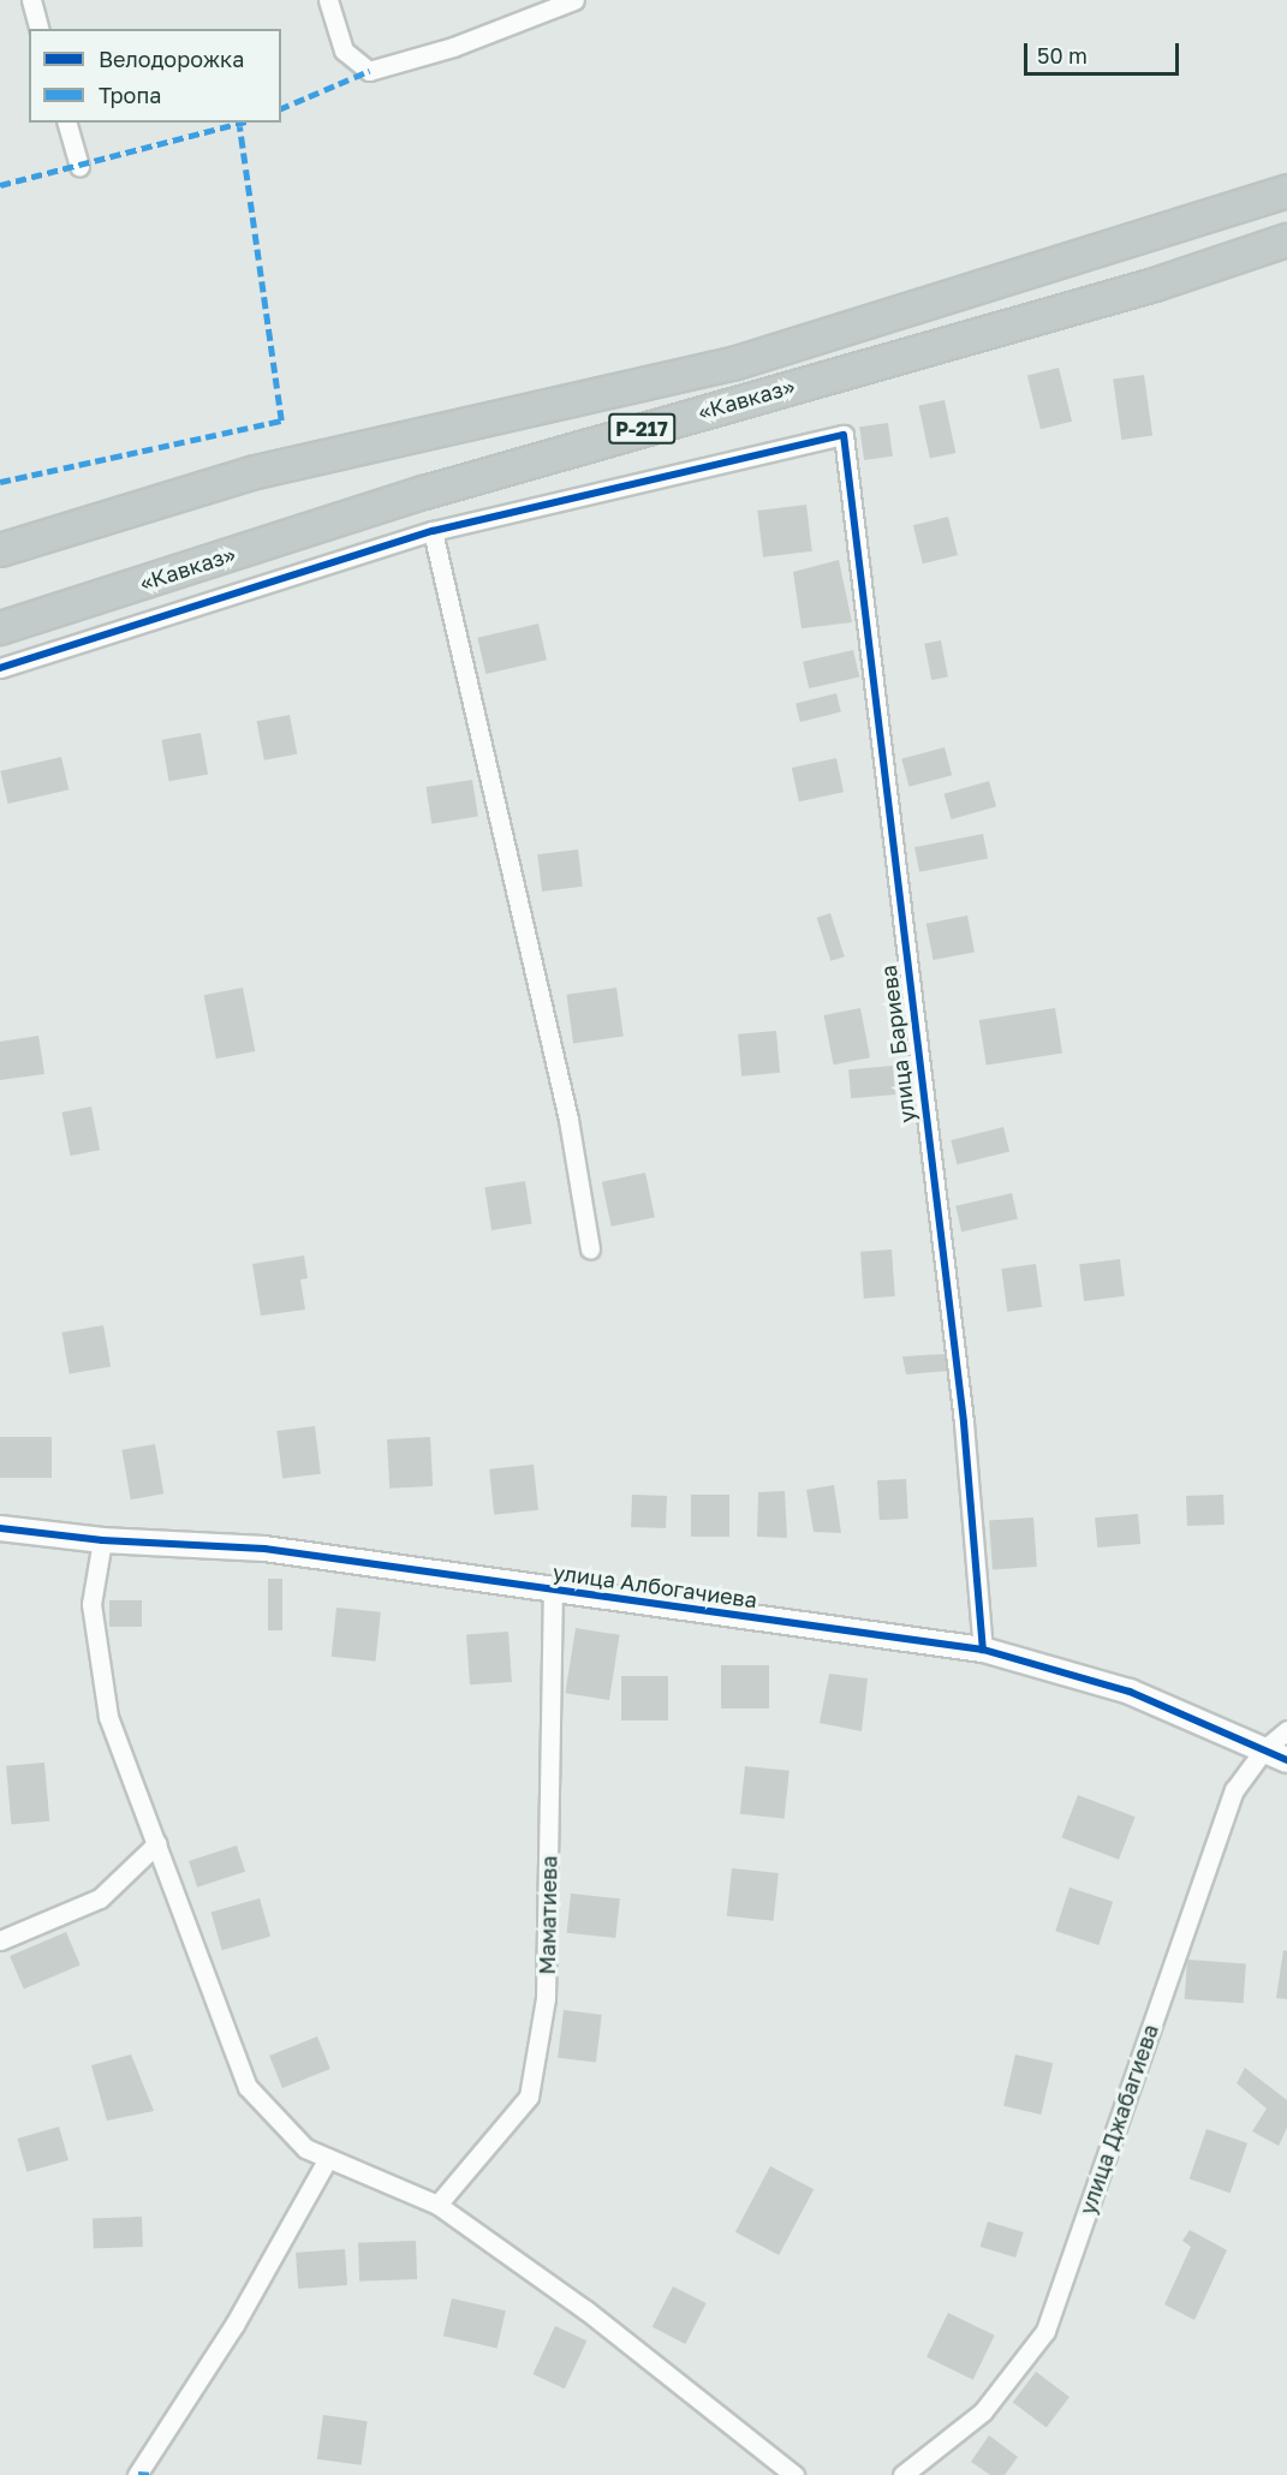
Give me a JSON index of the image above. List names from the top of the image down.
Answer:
{
  "streets": {
    "highway": ["«Кавказ»", "Р-217"],
    "street": [
      "улица Бариева",
      "улица Албогачиева",
      "Маматиева",
      "улица Джабагиева"
    ]
  },
  "crossings": [
    ["улица Бариева", "улица Албогачиева"],
    ["улица Албогачиева", "Маматиева"],
    ["улица Албогачиева", "улица Джабагиева"]
  ],
  "legend": ["Велодорожка", "Тропа"],
  "scale_bar": "50 m"
}
